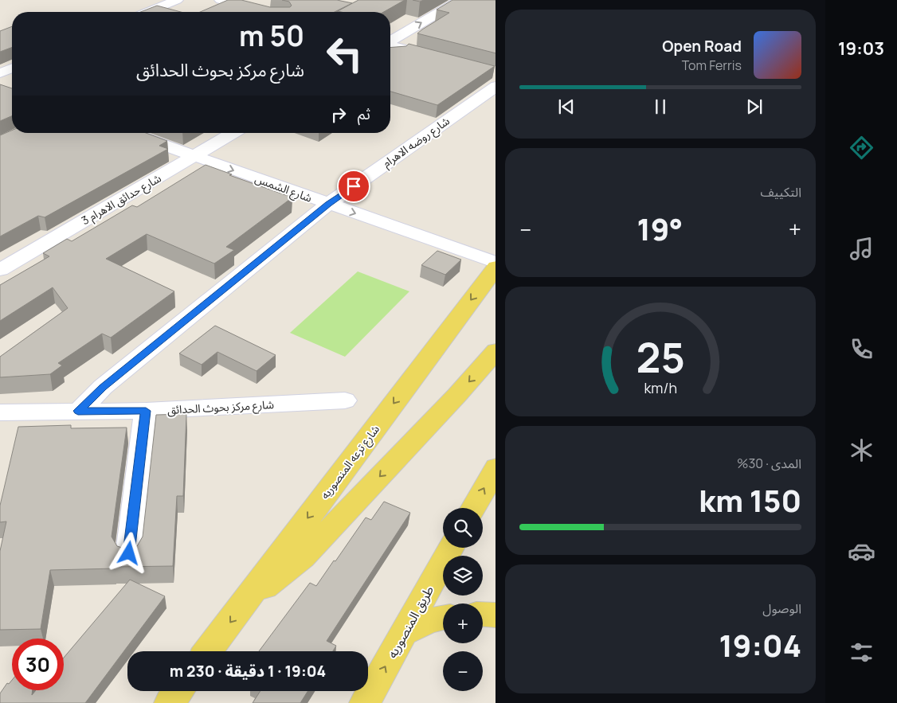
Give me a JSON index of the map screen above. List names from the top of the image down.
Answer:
{
  "streets": {
    "main road": ["شارع ترعه المنصوريه", "طريق المنصوريه"],
    "street": [
      "شارع روضه الاهرام",
      "شارع الشمس",
      "شارع حدائق الاهرام 3",
      "شارع مركز بحوث الحدائق"
    ]
  },
  "crossings": [
    ["شارع روضه الاهرام", "شارع الشمس"],
    ["شارع روضه الاهرام", "شارع مركز بحوث الحدائق"],
    ["شارع الشمس", "شارع حدائق الاهرام 3"]
  ],
  "one_way": ["شارع الشمس"],
  "page": {
    "tabs": "19:03",
    "turn": ["50 m", "شارع مركز بحوث الحدائق"],
    "song": ["Open Road", "Tom Ferris"],
    "then": "ثم",
    "tile": [
      "التكييف",
      ["المدى · 30%", "150 km"],
      ["الوصول", "19:04"]
    ],
    "heat": ["−", "19°", "+"],
    "map_buttons": ["+", "−"],
    "limit": "30",
    "trip": "19:04 · 1 دقيقة · 230 m",
    "gauge": ["25", "km/h"]
  }
}
